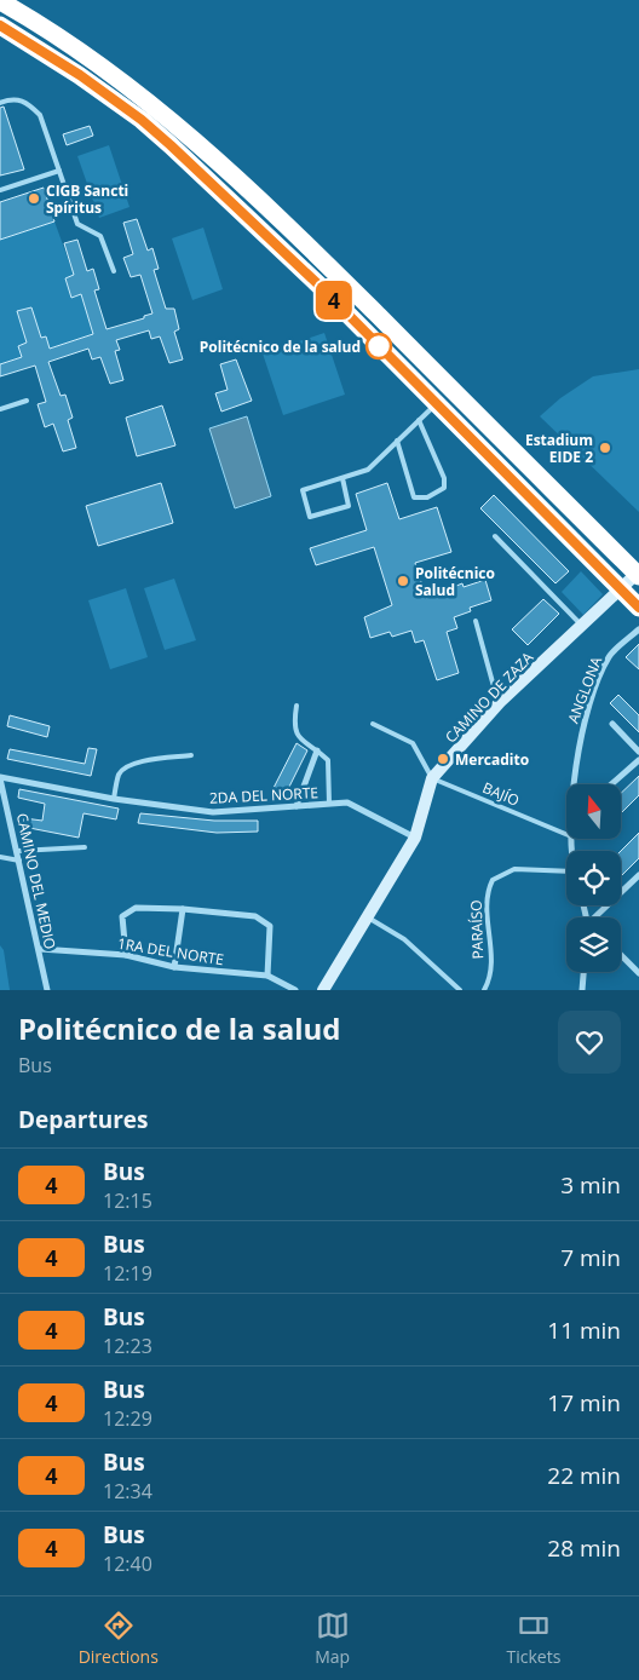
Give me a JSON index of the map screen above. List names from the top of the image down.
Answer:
{
  "streets": {
    "street": [
      "ANGLONA",
      "CAMINO DE ZAZA",
      "2DA DEL NORTE",
      "CAMINO DEL MEDIO",
      "1RA DEL NORTE"
    ],
    "lane": ["BAJÍO", "PARAÍSO"]
  },
  "crossings": [
    ["CAMINO DE ZAZA", "BAJÍO"],
    ["CAMINO DE ZAZA", "2DA DEL NORTE"],
    ["2DA DEL NORTE", "CAMINO DEL MEDIO"],
    ["CAMINO DEL MEDIO", "1RA DEL NORTE"]
  ],
  "places": [
    "CIGB Sancti Spíritus",
    "Politécnico de la salud",
    "Estadium EIDE 2",
    "Politécnico Salud",
    "Mercadito"
  ],
  "lines": ["bus line 4"],
  "north": "top",
  "page": {
    "on_map": "4",
    "heading": [
      ["Politécnico de la salud", "Bus"],
      "Departures"
    ],
    "list": [
      {
        "mark": "4",
        "name": "Bus",
        "note": "12:15",
        "value": "3 min"
      },
      {
        "mark": "4",
        "name": "Bus",
        "note": "12:19",
        "value": "7 min"
      },
      {
        "mark": "4",
        "name": "Bus",
        "note": "12:23",
        "value": "11 min"
      },
      {
        "mark": "4",
        "name": "Bus",
        "note": "12:29",
        "value": "17 min"
      },
      {
        "mark": "4",
        "name": "Bus",
        "note": "12:34",
        "value": "22 min"
      },
      {
        "mark": "4",
        "name": "Bus",
        "note": "12:40",
        "value": "28 min"
      }
    ],
    "tabs": ["Directions", "Map", "Tickets"]
  }
}
